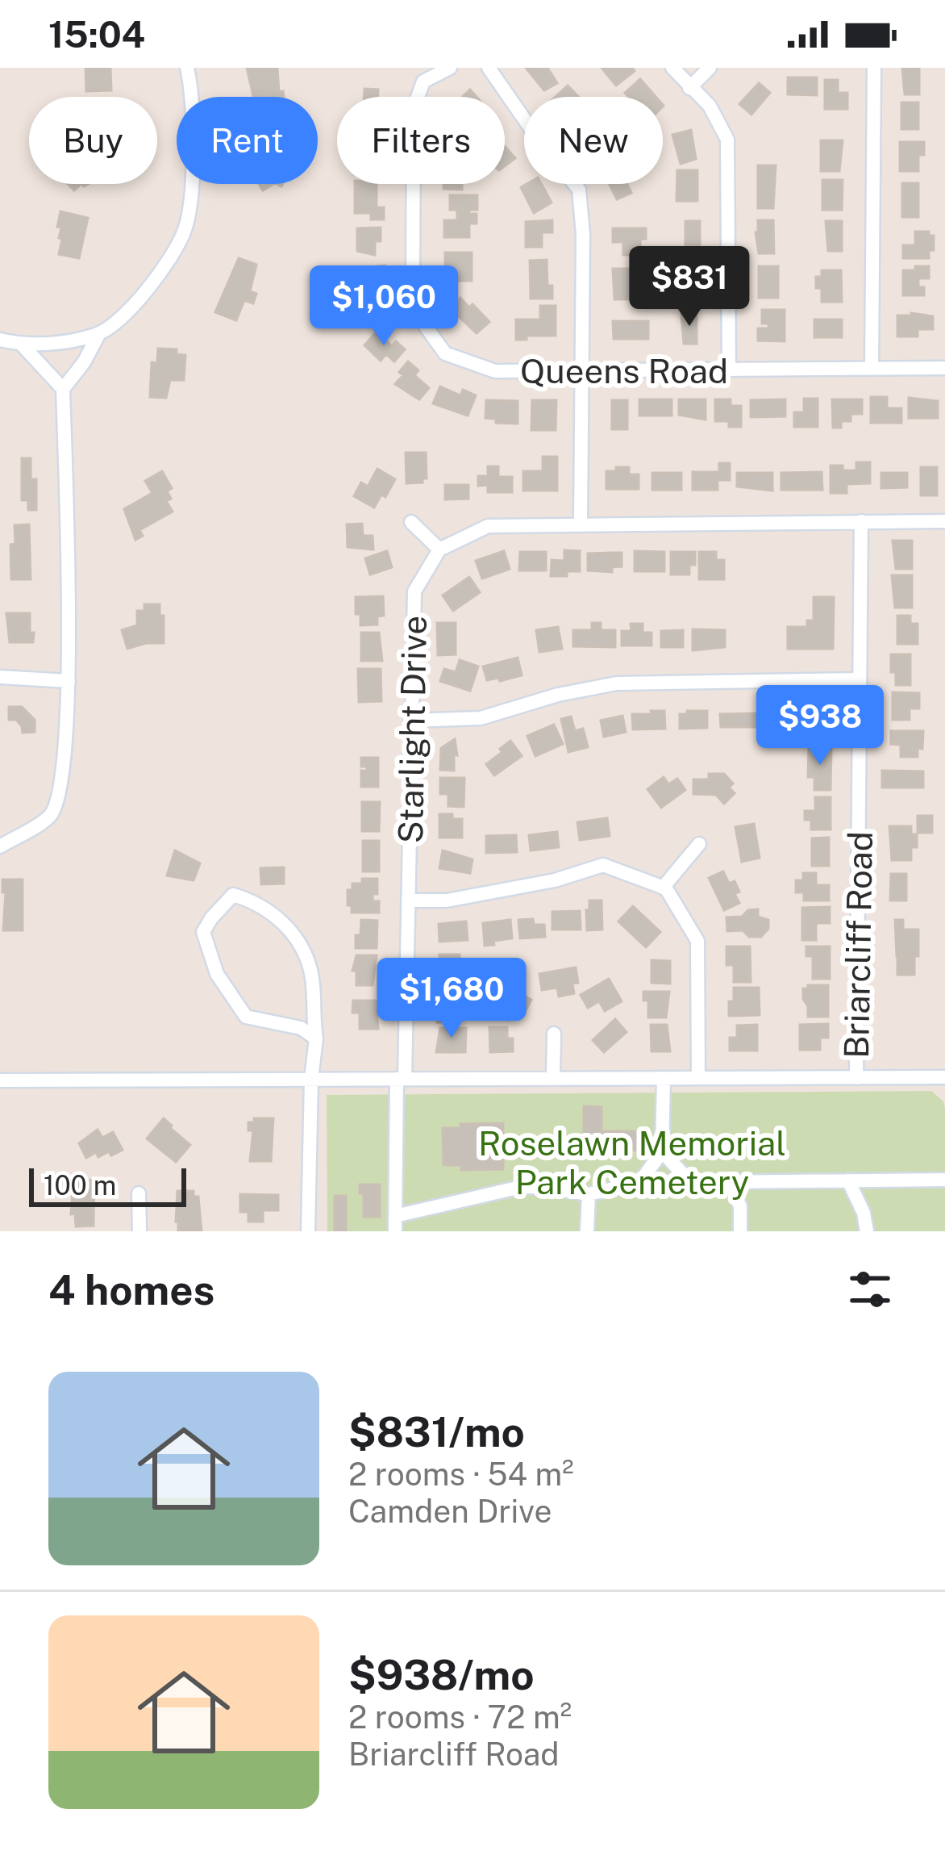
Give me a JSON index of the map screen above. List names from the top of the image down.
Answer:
{
  "streets": {
    "street": ["Queens Road", "Starlight Drive", "Briarcliff Road"]
  },
  "parks": ["Roselawn Memorial Park Cemetery"],
  "scale_bar": "100 m",
  "page": {
    "status": "15:04",
    "chip": [
      "Buy",
      "Rent",
      "Filters",
      "New"
    ],
    "price": [
      "$831",
      "$1,060",
      "$938",
      "$1,680"
    ],
    "scale": "100 m",
    "heading": "4 homes",
    "list": [
      {
        "name": "$831/mo",
        "note": "2 rooms · 54 m² · Camden Drive"
      },
      {
        "name": "$938/mo",
        "note": "2 rooms · 72 m² · Briarcliff Road"
      }
    ]
  }
}
